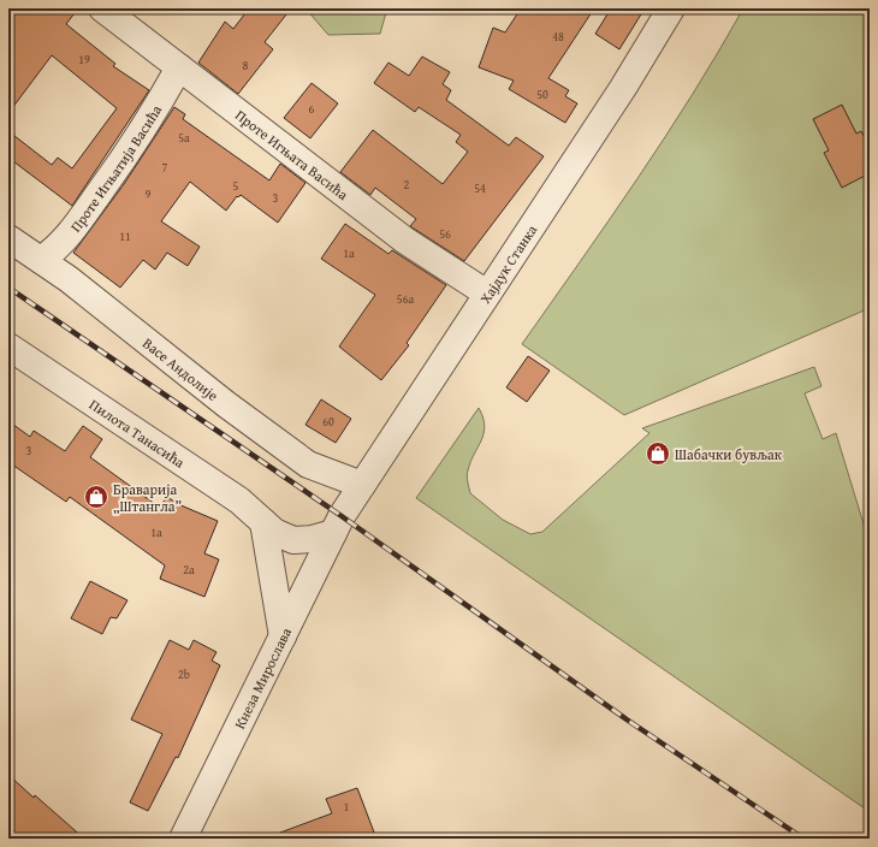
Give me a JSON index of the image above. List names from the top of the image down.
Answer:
{
  "streets": {
    "street": [
      "Проте Игњата Васића",
      "Проте Игњатија Васића",
      "Хајдук Станка",
      "Васе Андолије",
      "Пилота Танасића",
      "Кнеза Мирослава"
    ]
  },
  "crossings": [
    ["Проте Игњата Васића", "Проте Игњатија Васића"],
    ["Проте Игњата Васића", "Хајдук Станка"],
    ["Проте Игњатија Васића", "Васе Андолије"],
    ["Хајдук Станка", "Васе Андолије"],
    ["Хајдук Станка", "Пилота Танасића"],
    ["Хајдук Станка", "Кнеза Мирослава"],
    ["Пилота Танасића", "Кнеза Мирослава"]
  ],
  "places": {
    "shop": ["Шабачки бувљак", "Браварија „Штангла”"]
  },
  "house_numbers": [
    "48",
    "19",
    "8",
    "50",
    "6",
    "5a",
    "7",
    "2",
    "5",
    "54",
    "9",
    "3",
    "56",
    "11",
    "1a",
    "56a",
    "60",
    "3",
    "1a",
    "2a",
    "2b",
    "1"
  ]
}
